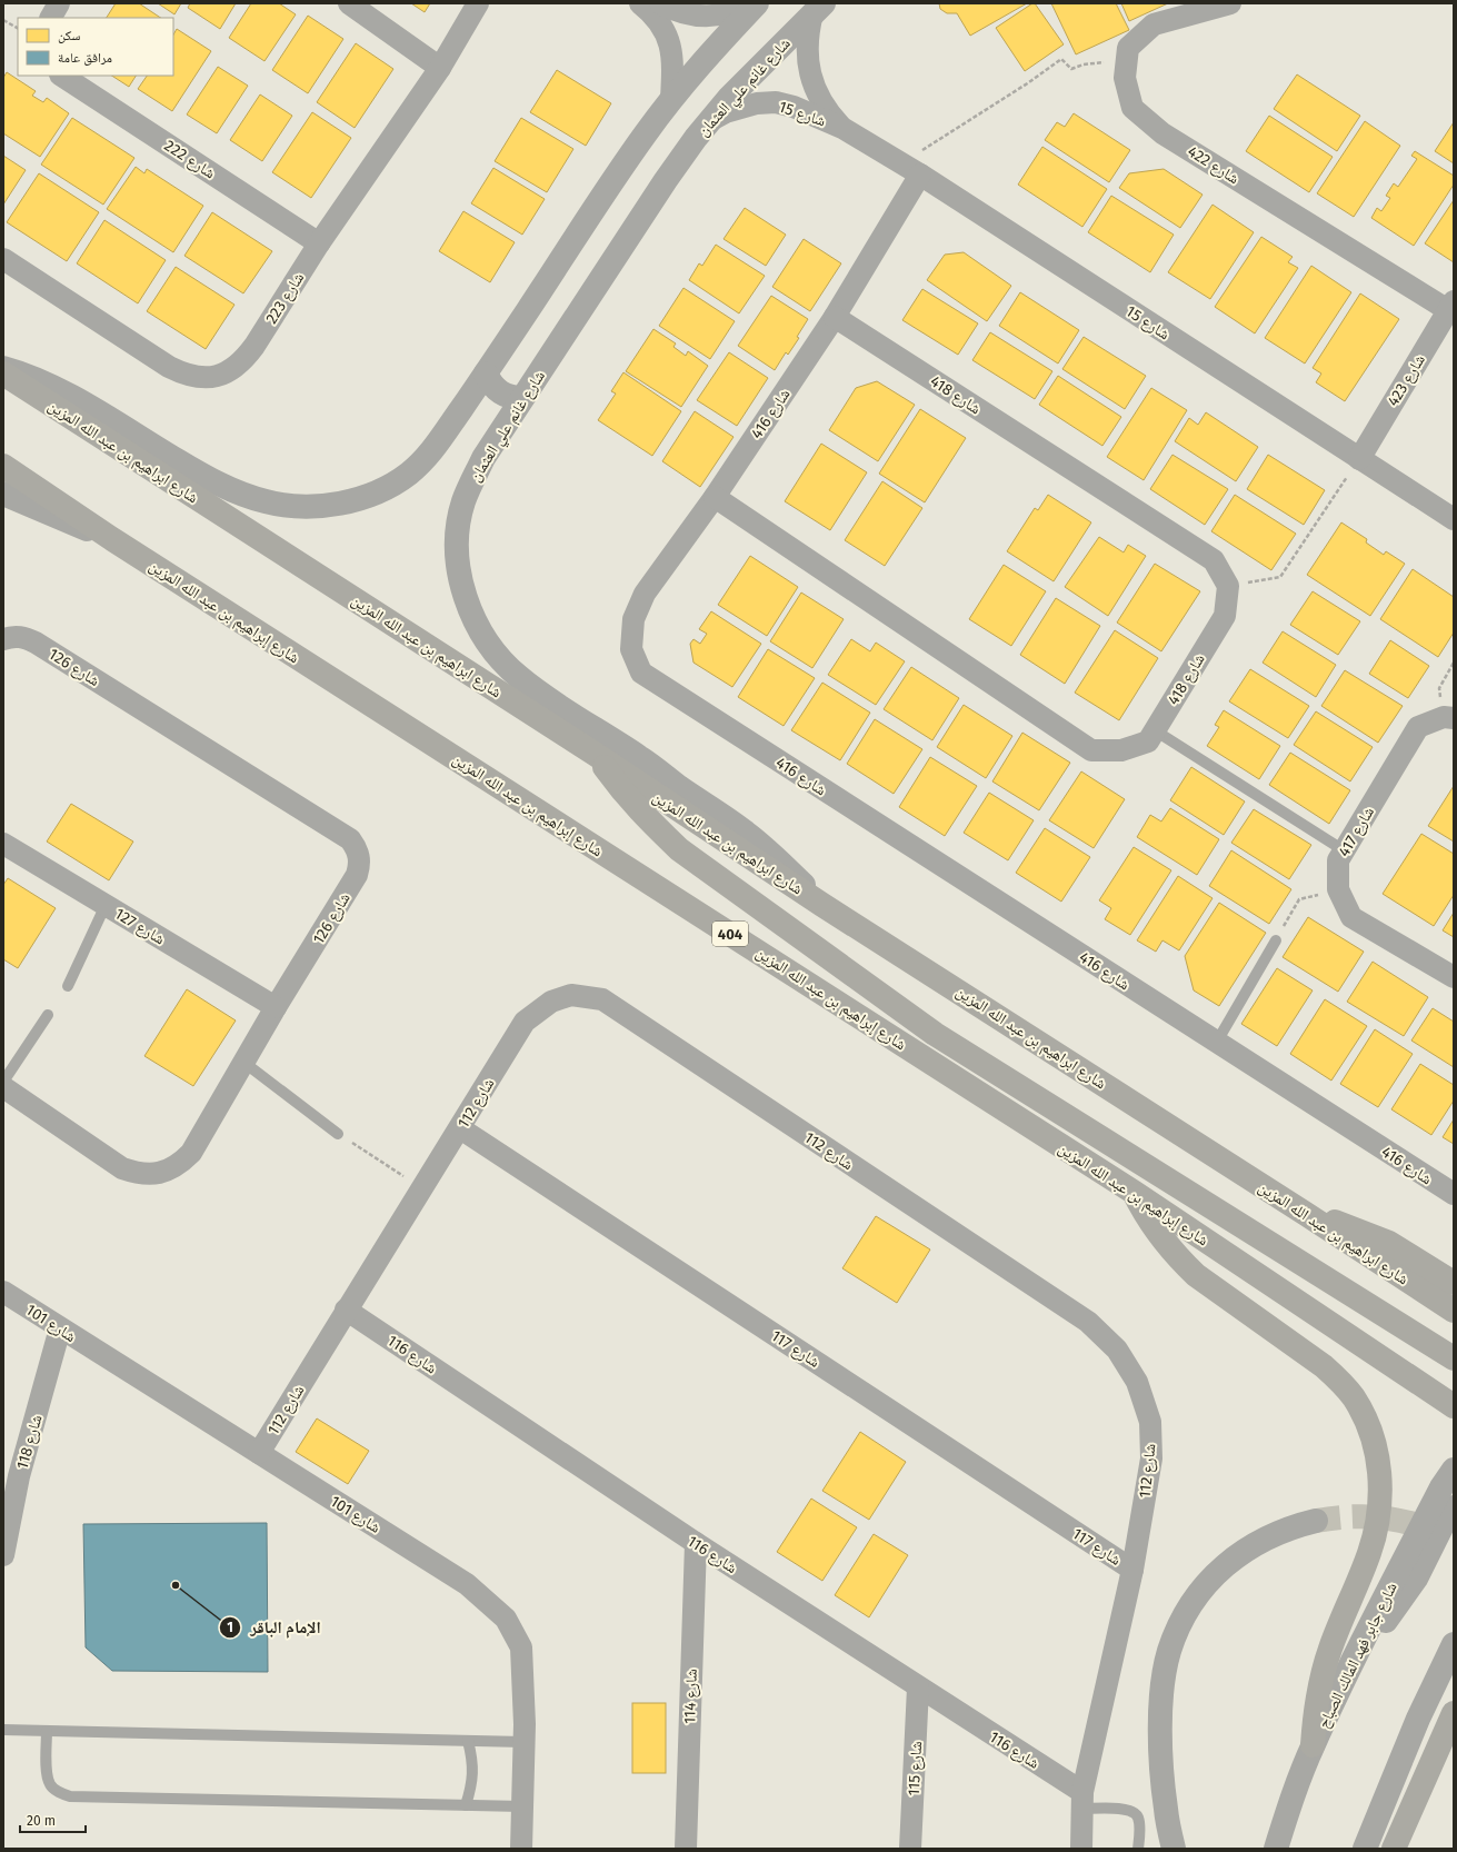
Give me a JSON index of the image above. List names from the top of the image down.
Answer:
{
  "streets": {
    "main road": ["شارع ابراهيم بن عبد الله المزين", "شارع إبراهيم بن عبد الله المزين", "404"],
    "street": [
      "شارع غانم علي العثمان",
      "شارع 15",
      "شارع 222",
      "شارع 422",
      "شارع 223",
      "شارع 423",
      "شارع 418",
      "شارع 416",
      "شارع 126",
      "شارع 417",
      "شارع 127",
      "شارع 112",
      "شارع 101",
      "شارع 117",
      "شارع 116",
      "شارع 118",
      "شارع جابر فهد المالك الصباح",
      "شارع 114",
      "شارع 115"
    ]
  },
  "crossings": [
    ["شارع غانم علي العثمان", "شارع 15"],
    ["شارع غانم علي العثمان", "شارع ابراهيم بن عبد الله المزين"],
    ["شارع 15", "شارع 423"],
    ["شارع 15", "شارع 416"],
    ["شارع 222", "شارع 223"],
    ["شارع 422", "شارع 423"],
    ["شارع 418", "شارع 416"],
    ["شارع 126", "شارع 127"],
    ["شارع 112", "شارع 101"],
    ["شارع 112", "شارع 117"],
    ["شارع 112", "شارع 116"],
    ["شارع 101", "شارع 118"],
    ["شارع 116", "شارع 114"],
    ["شارع 116", "شارع 115"]
  ],
  "places": ["الإمام الباقر"],
  "legend": ["سكن", "مرافق عامة"],
  "scale_bar": "20 m"
}
